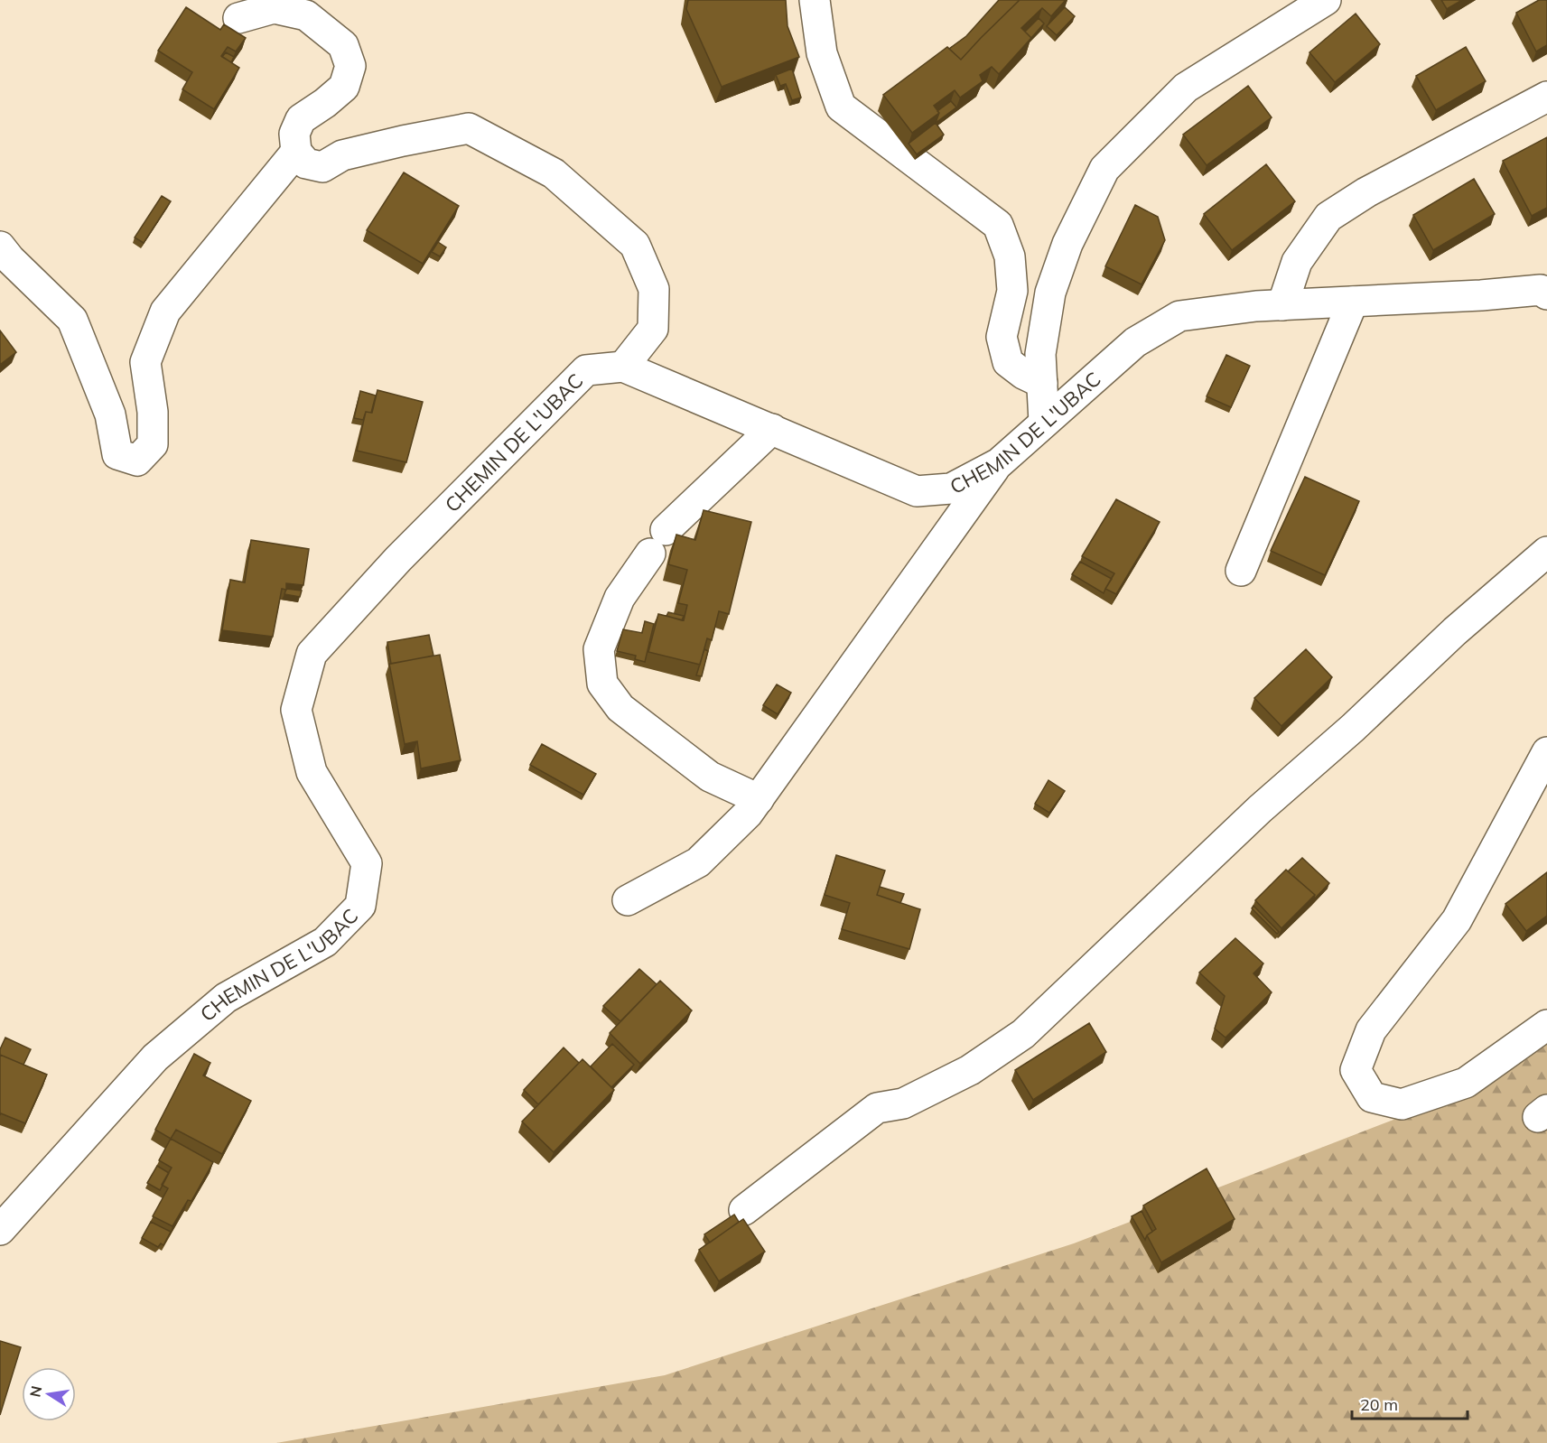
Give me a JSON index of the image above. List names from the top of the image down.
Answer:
{
  "streets": {
    "street": ["CHEMIN DE L'UBAC"]
  },
  "scale_bar": "20 m",
  "north": "left"
}
